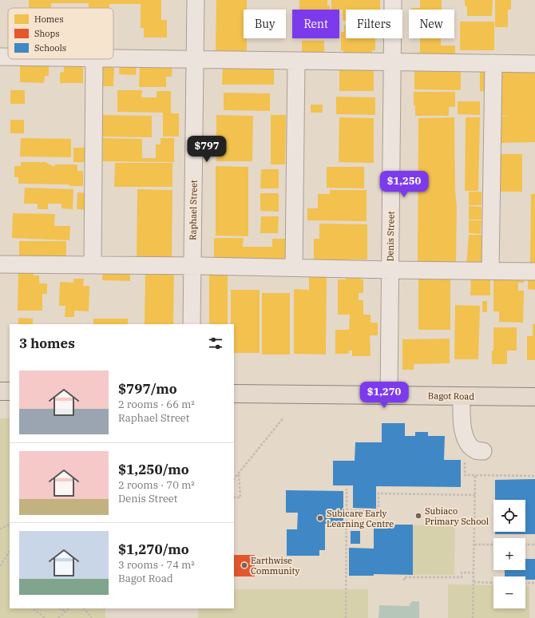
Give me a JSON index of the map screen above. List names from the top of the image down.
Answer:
{
  "streets": {
    "main road": ["Bagot Road"],
    "street": ["Raphael Street", "Denis Street"]
  },
  "crossings": [
    ["Denis Street", "Bagot Road"]
  ],
  "places": ["Subiaco Primary School", "Subicare Early Learning Centre", "Earthwise Community"],
  "legend": ["Homes", "Shops", "Schools"],
  "page": {
    "chip": [
      "Buy",
      "Rent",
      "Filters",
      "New"
    ],
    "price": ["$797", "$1,250", "$1,270"],
    "heading": "3 homes",
    "list": [
      {
        "name": "$797/mo",
        "note": "2 rooms · 66 m² · Raphael Street"
      },
      {
        "name": "$1,250/mo",
        "note": "2 rooms · 70 m² · Denis Street"
      },
      {
        "name": "$1,270/mo",
        "note": "3 rooms · 74 m² · Bagot Road"
      }
    ],
    "map_buttons": ["+", "−"]
  }
}
